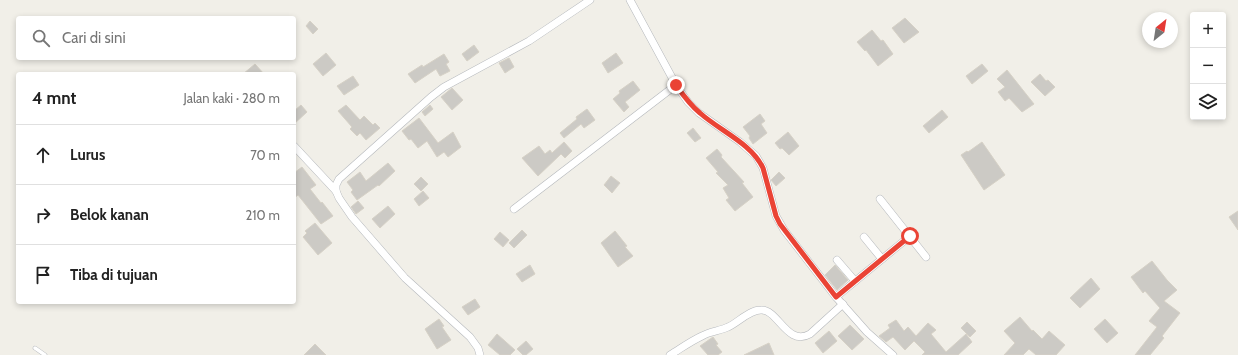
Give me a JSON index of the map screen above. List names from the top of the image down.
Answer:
{
  "north": "top right",
  "page": {
    "map_buttons": ["+", "−"],
    "search": "Cari di sini",
    "heading": ["4 mnt", "Jalan kaki · 280 m"],
    "list": [
      ["Lurus", "70 m"],
      ["Belok kanan", "210 m"],
      "Tiba di tujuan"
    ]
  }
}
